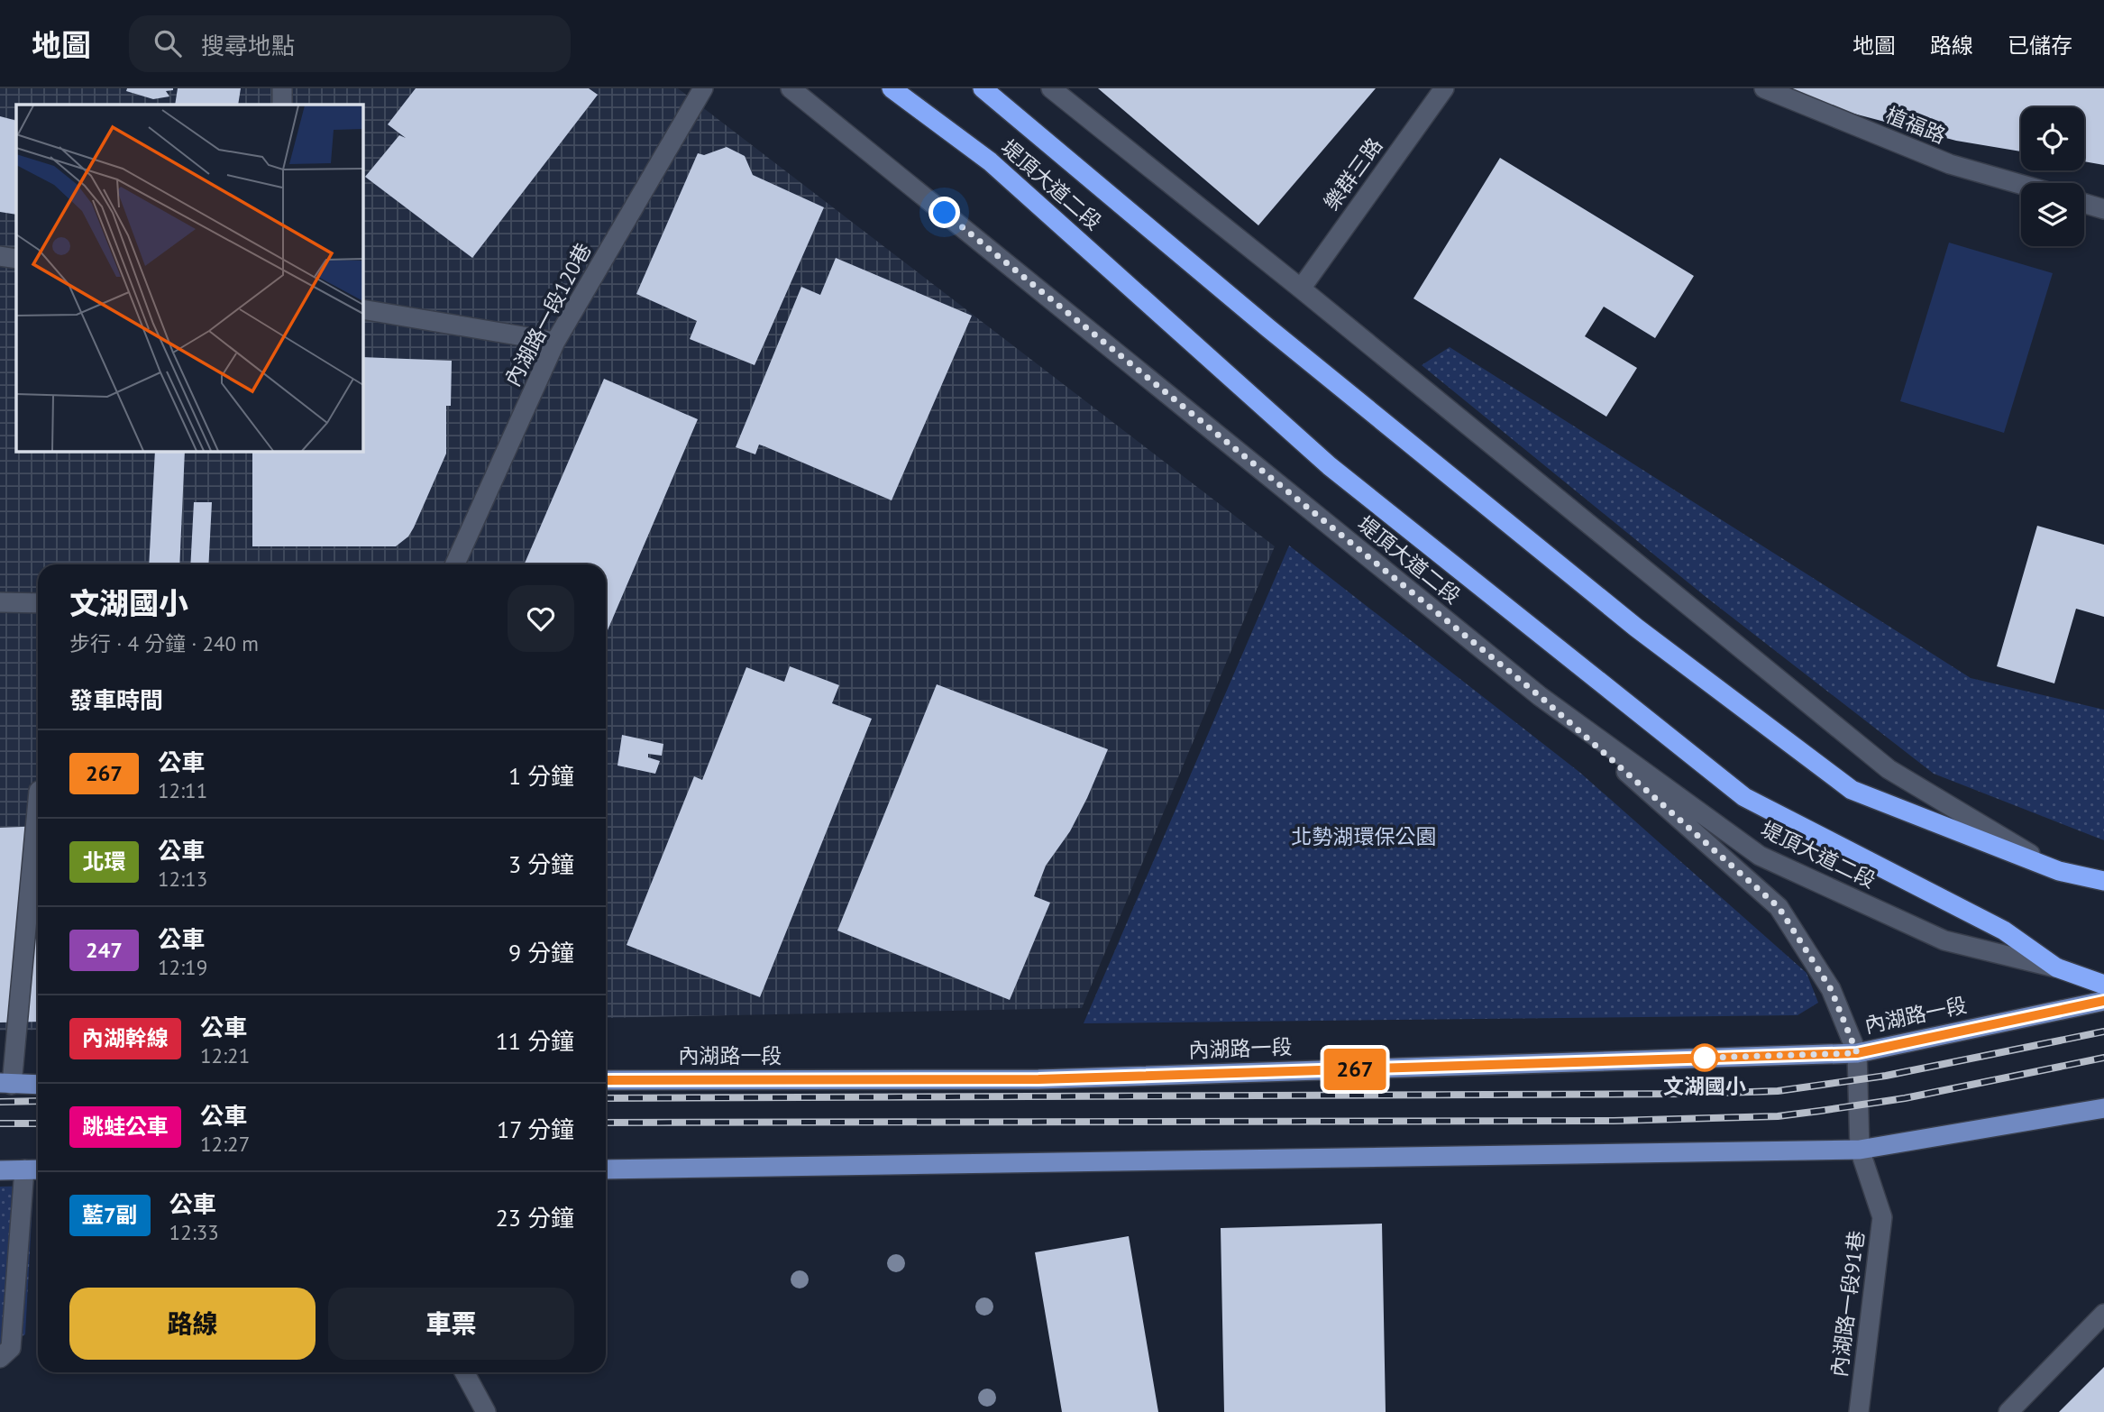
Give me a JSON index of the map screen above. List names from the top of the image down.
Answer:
{
  "streets": {
    "highway": ["堤頂大道二段"],
    "main road": ["內湖路一段"],
    "street": [
      "植福路",
      "樂群三路",
      "內湖路一段120巷",
      "內湖路一段91巷"
    ]
  },
  "crossings": [
    ["樂群三路", "堤頂大道二段"],
    ["內湖路一段", "內湖路一段91巷"]
  ],
  "parks": ["北勢湖環保公園"],
  "places": ["文湖國小"],
  "lines": ["bus line 267"],
  "page": {
    "header": "地圖",
    "search": "搜尋地點",
    "nav": ["地圖", "路線", "已儲存"],
    "on_map": "267",
    "heading": [
      ["文湖國小", "步行 · 4 分鐘 · 240 m"],
      "發車時間"
    ],
    "list": [
      {
        "mark": "267",
        "name": "公車",
        "note": "12:11",
        "value": "1 分鐘"
      },
      {
        "mark": "北環",
        "name": "公車",
        "note": "12:13",
        "value": "3 分鐘"
      },
      {
        "mark": "247",
        "name": "公車",
        "note": "12:19",
        "value": "9 分鐘"
      },
      {
        "mark": "內湖幹線",
        "name": "公車",
        "note": "12:21",
        "value": "11 分鐘"
      },
      {
        "mark": "跳蛙公車",
        "name": "公車",
        "note": "12:27",
        "value": "17 分鐘"
      },
      {
        "mark": "藍7副",
        "name": "公車",
        "note": "12:33",
        "value": "23 分鐘"
      }
    ],
    "buttons": ["路線", "車票"]
  }
}
